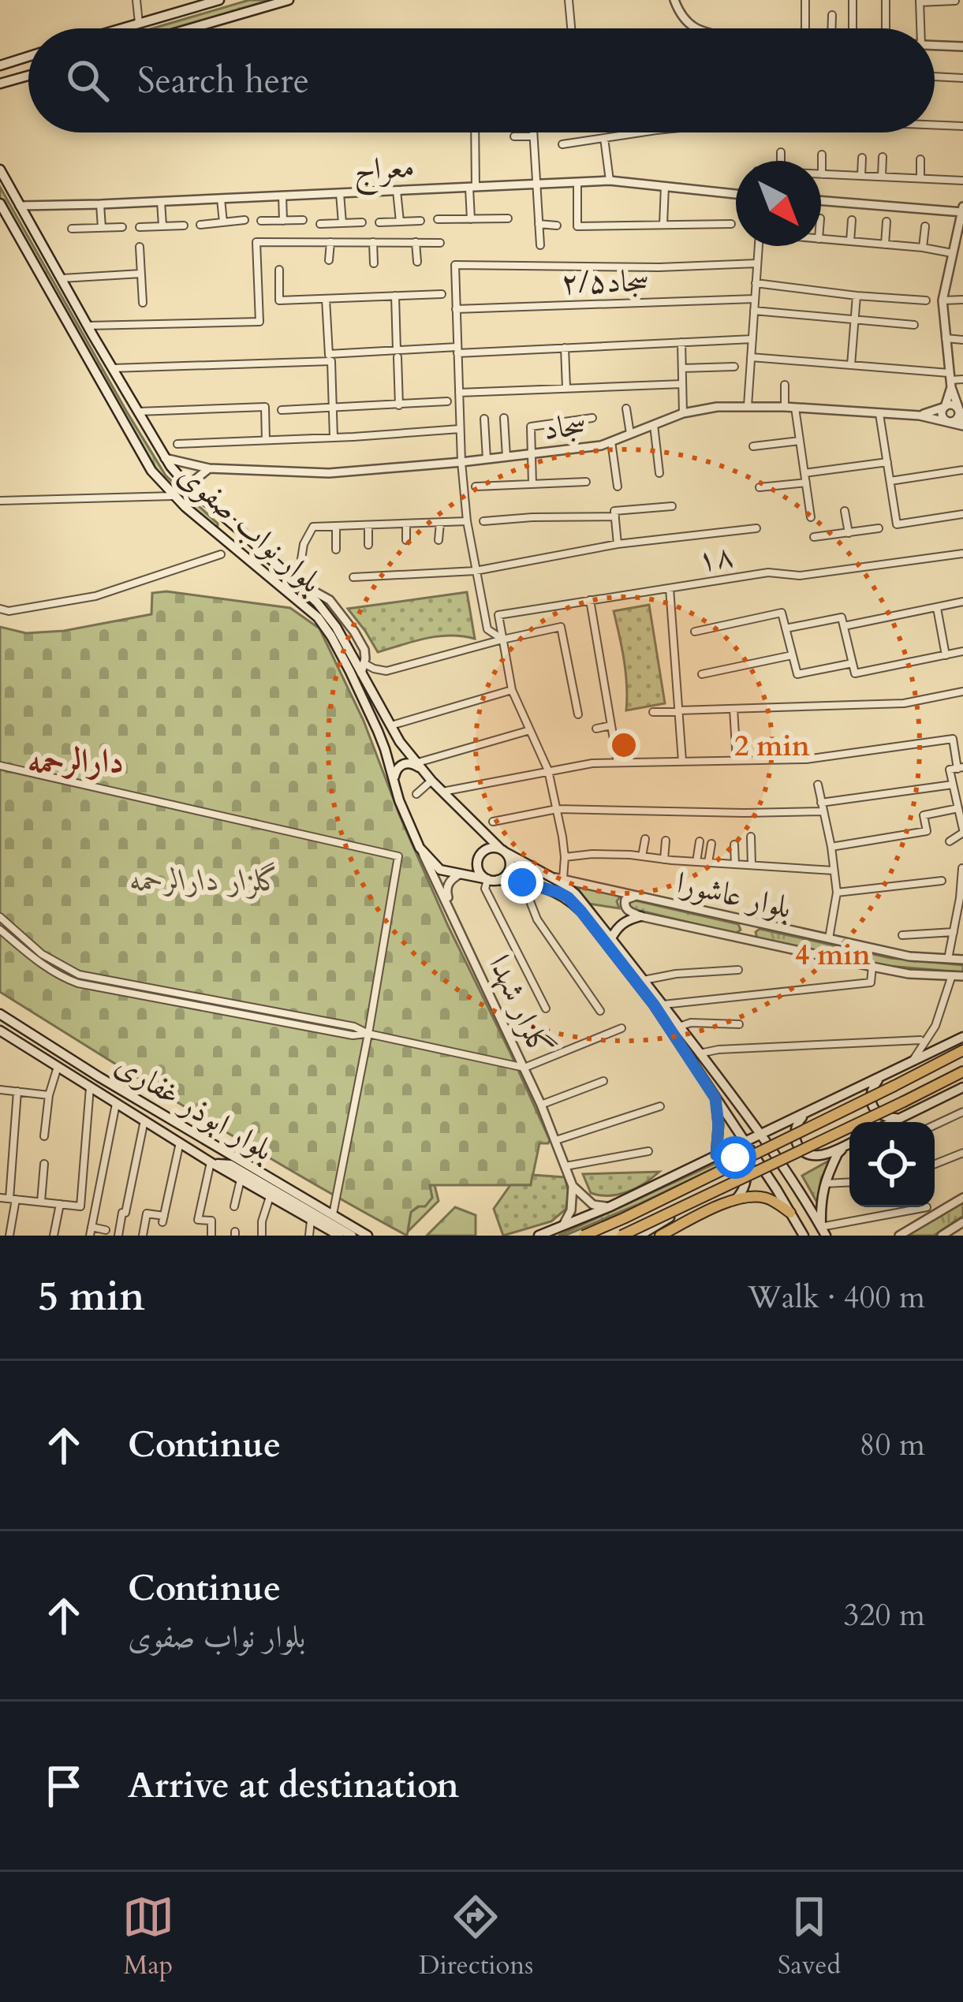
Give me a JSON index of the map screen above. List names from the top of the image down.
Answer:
{
  "streets": {
    "main road": ["بلوار نواب صفوی", "بلوار ابوذر غفاری"],
    "street": [
      "معراج",
      "۲/۵سجاد",
      "سجاد",
      "۱۸",
      "بلوار عاشورا",
      "گلزار شهدا"
    ]
  },
  "crossings": [
    ["معراج", "بلوار نواب صفوی"],
    ["سجاد", "بلوار نواب صفوی"],
    ["بلوار نواب صفوی", "گلزار شهدا"]
  ],
  "districts": ["دارالرحمه"],
  "parks": ["گلزار دارالرحمه"],
  "north": "bottom right",
  "page": {
    "search": "Search here",
    "heading": ["5 min", "Walk · 400 m"],
    "list": [
      ["Continue", "80 m"],
      ["Continue", "بلوار نواب صفوی", "320 m"],
      "Arrive at destination"
    ],
    "nav": ["Map", "Directions", "Saved"]
  },
  "rings": ["2 min", "4 min"]
}
